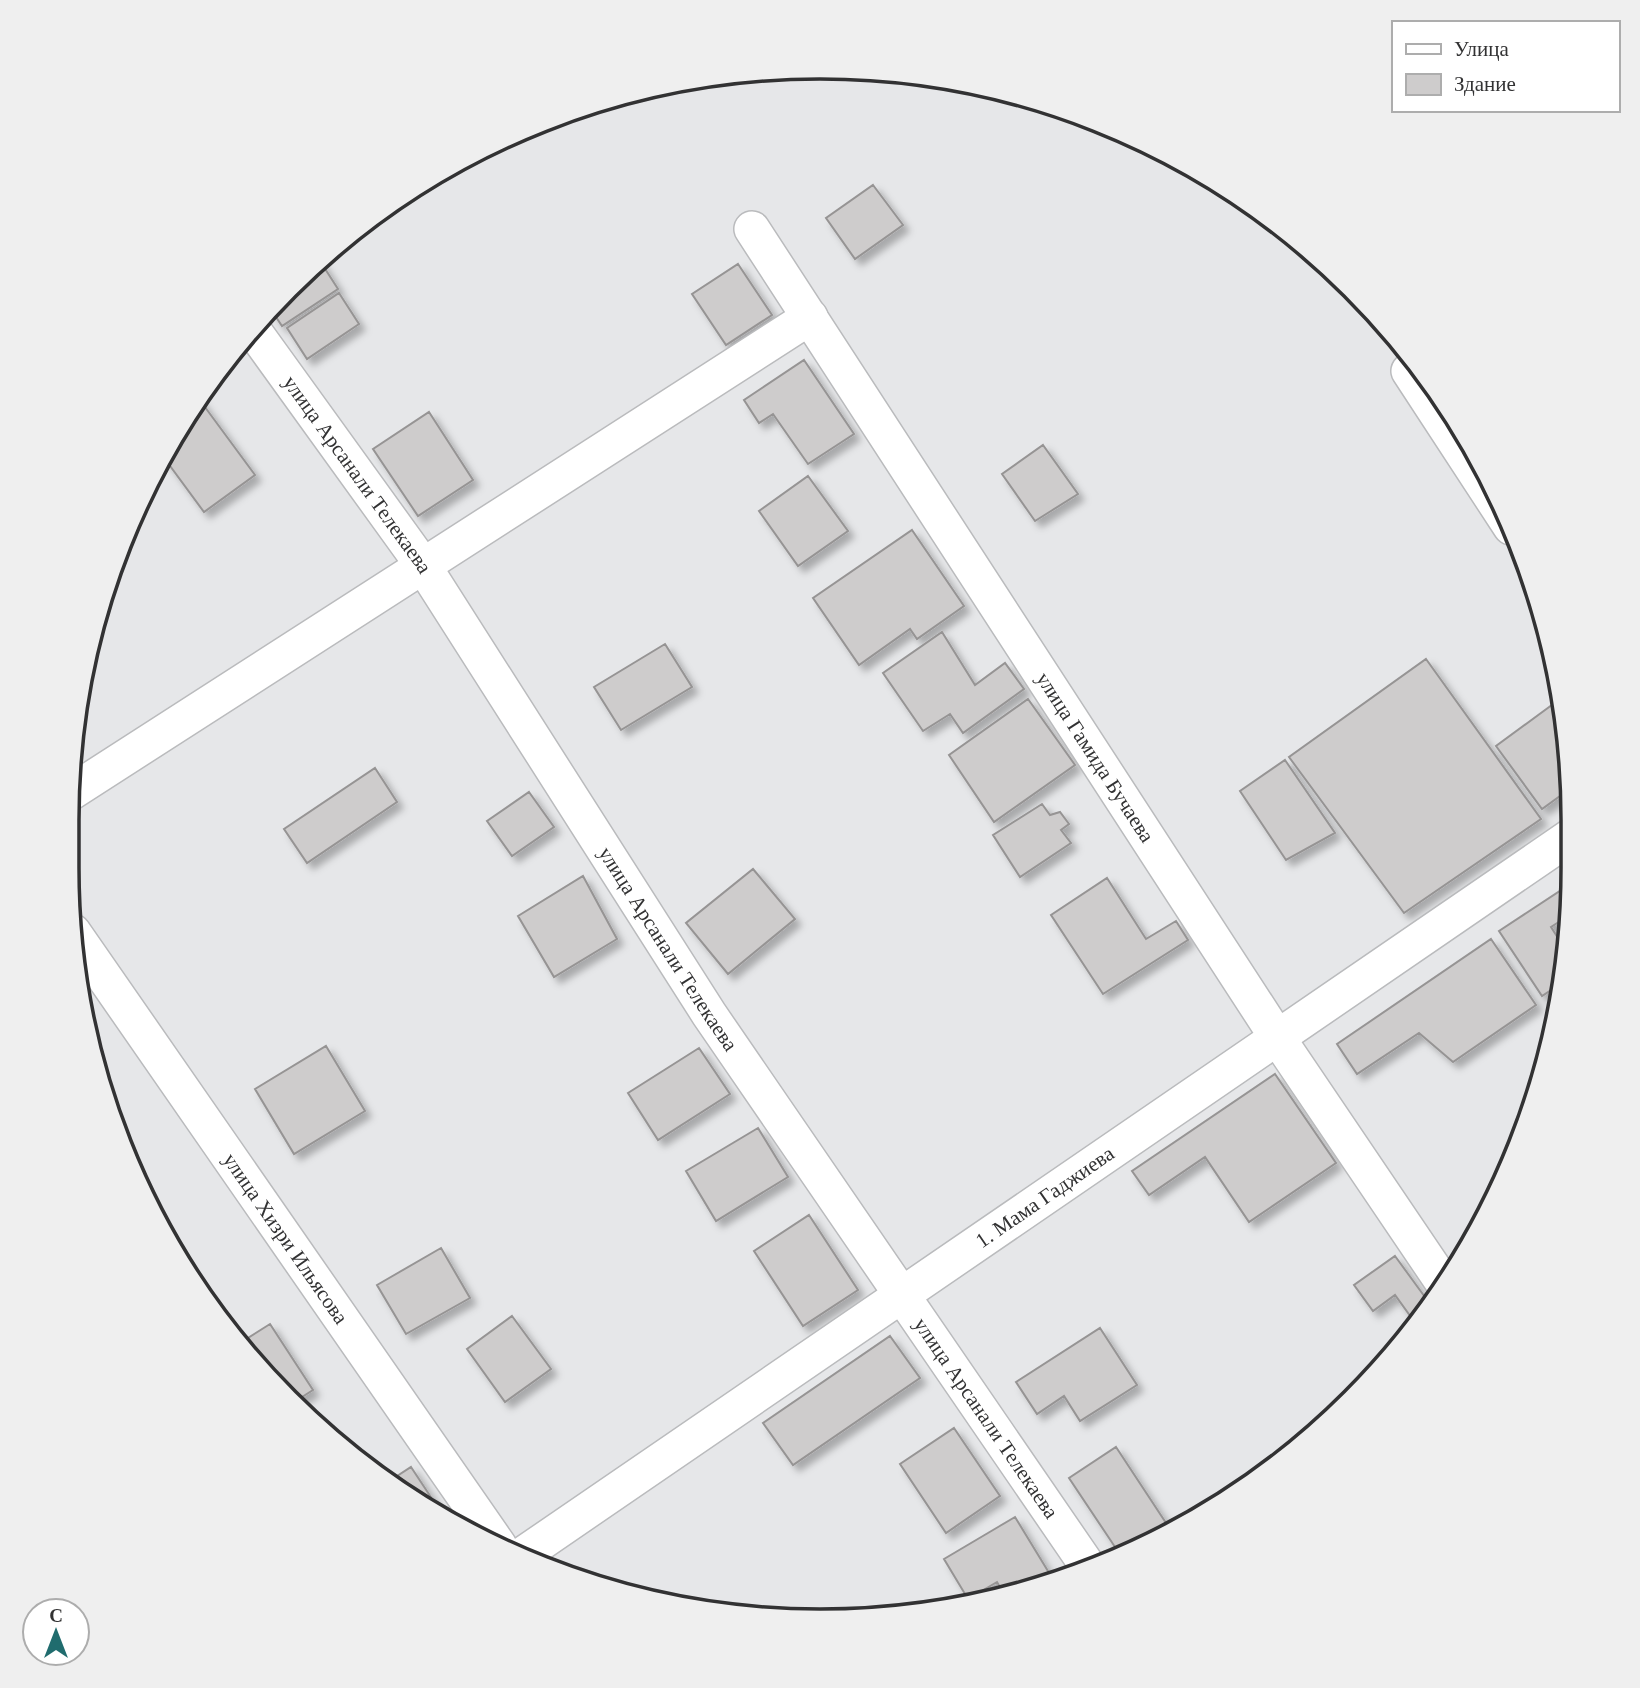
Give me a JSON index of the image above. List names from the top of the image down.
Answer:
{
  "streets": {
    "street": [
      "улица Арсанали Телекаева",
      "улица Гамида Бучаева",
      "1. Мама Гаджиева",
      "улица Хизри Ильясова"
    ]
  },
  "crossings": [
    ["улица Арсанали Телекаева", "1. Мама Гаджиева"],
    ["улица Гамида Бучаева", "1. Мама Гаджиева"]
  ],
  "legend": ["Улица", "Здание"],
  "north": "top"
}
